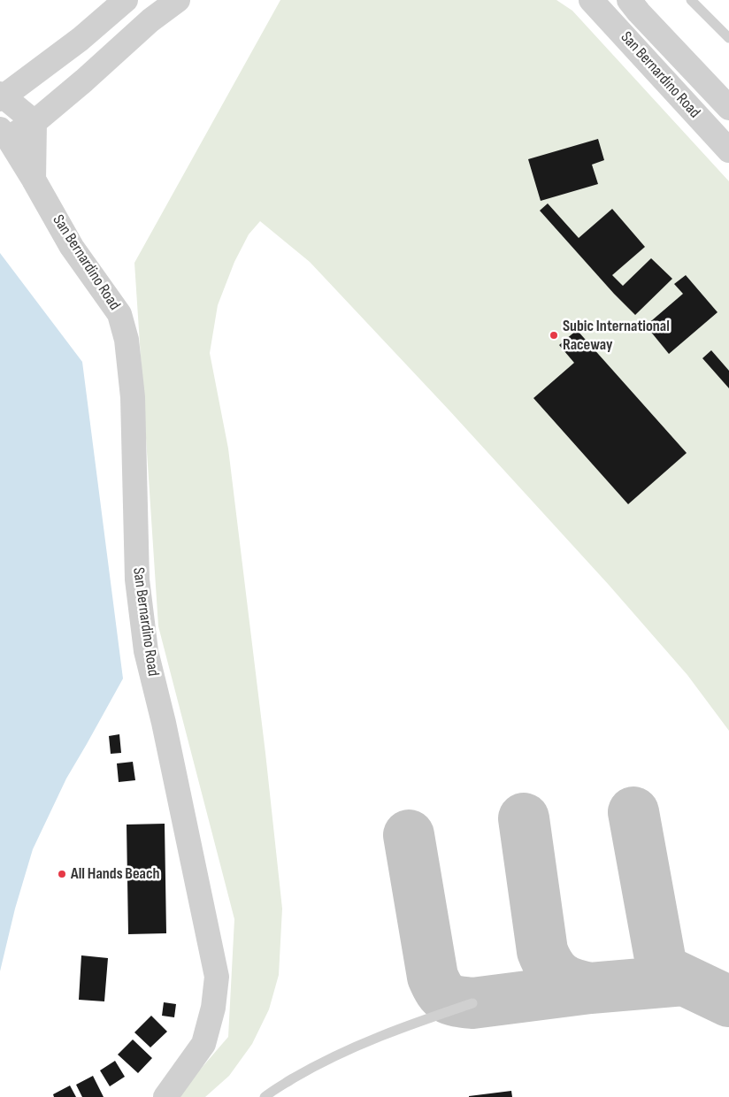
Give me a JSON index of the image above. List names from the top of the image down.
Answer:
{
  "streets": {
    "street": ["San Bernardino Road"]
  },
  "places": ["Subic International Raceway", "All Hands Beach"]
}
